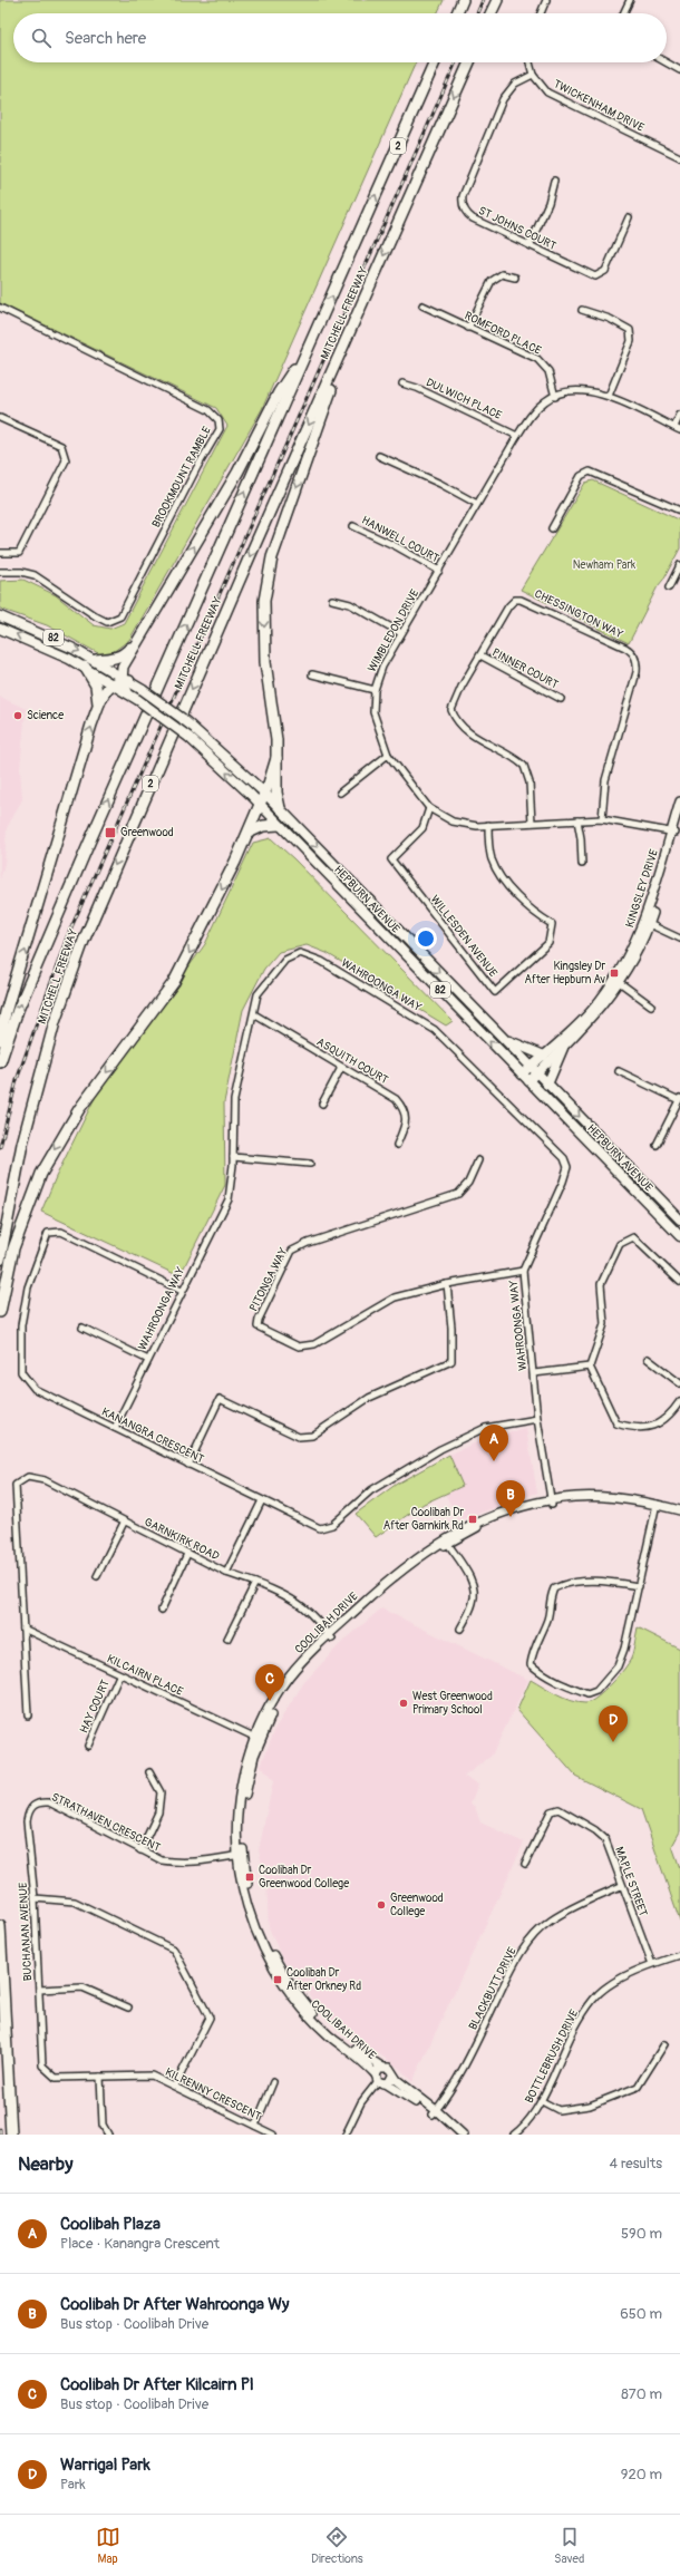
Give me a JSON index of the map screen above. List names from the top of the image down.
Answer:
{
  "streets": {
    "highway": ["2", "MITCHELL FREEWAY"],
    "main road": [
      "82",
      "KINGSLEY DRIVE",
      "HEPBURN AVENUE",
      "COOLIBAH DRIVE"
    ],
    "street": [
      "TWICKENHAM DRIVE",
      "ST JOHNS COURT",
      "ROMFORD PLACE",
      "DULWICH PLACE",
      "BROOKMOUNT RAMBLE",
      "HANWELL COURT",
      "CHESSINGTON WAY",
      "WIMBLEDON DRIVE",
      "PINNER COURT",
      "WILLESDEN AVENUE",
      "WAHROONGA WAY",
      "ASQUITH COURT",
      "PITONGA WAY",
      "KANANGRA CRESCENT",
      "GARNKIRK ROAD",
      "KILCAIRN PLACE",
      "HAY COURT",
      "STRATHAVEN CRESCENT",
      "MAPLE STREET",
      "BUCHANAN AVENUE",
      "BLACKBUTT DRIVE",
      "BOTTLEBRUSH DRIVE",
      "KILRENNY CRESCENT"
    ]
  },
  "crossings": [
    ["TWICKENHAM DRIVE", "ST JOHNS COURT"],
    ["ROMFORD PLACE", "WIMBLEDON DRIVE"],
    ["DULWICH PLACE", "WIMBLEDON DRIVE"],
    ["HANWELL COURT", "WIMBLEDON DRIVE"],
    ["CHESSINGTON WAY", "WIMBLEDON DRIVE"],
    ["CHESSINGTON WAY", "PINNER COURT"],
    ["WIMBLEDON DRIVE", "KINGSLEY DRIVE"],
    ["WIMBLEDON DRIVE", "WILLESDEN AVENUE"],
    ["KINGSLEY DRIVE", "HEPBURN AVENUE"],
    ["WAHROONGA WAY", "ASQUITH COURT"],
    ["WAHROONGA WAY", "PITONGA WAY"],
    ["WAHROONGA WAY", "KANANGRA CRESCENT"],
    ["WAHROONGA WAY", "COOLIBAH DRIVE"],
    ["GARNKIRK ROAD", "COOLIBAH DRIVE"],
    ["GARNKIRK ROAD", "KILCAIRN PLACE"],
    ["COOLIBAH DRIVE", "KILCAIRN PLACE"],
    ["COOLIBAH DRIVE", "STRATHAVEN CRESCENT"],
    ["COOLIBAH DRIVE", "BLACKBUTT DRIVE"],
    ["KILCAIRN PLACE", "HAY COURT"],
    ["STRATHAVEN CRESCENT", "BUCHANAN AVENUE"],
    ["MAPLE STREET", "BLACKBUTT DRIVE"],
    ["MAPLE STREET", "BOTTLEBRUSH DRIVE"],
    ["BUCHANAN AVENUE", "KILRENNY CRESCENT"]
  ],
  "parks": ["Newham Park"],
  "places": {
    "other": ["Science", "West Greenwood Primary School", "Greenwood College"],
    "transit": [
      "Greenwood",
      "Kingsley Dr After Hepburn Av",
      "Coolibah Dr After Garnkirk Rd",
      "Coolibah Dr Greenwood College",
      "Coolibah Dr After Orkney Rd"
    ]
  },
  "page": {
    "search": "Search here",
    "pins": [
      "A",
      "B",
      "C",
      "D"
    ],
    "heading": ["Nearby", "4 results"],
    "list": [
      {
        "mark": "A",
        "name": "Coolibah Plaza",
        "note": "Place · Kanangra Crescent",
        "value": "590 m"
      },
      {
        "mark": "B",
        "name": "Coolibah Dr After Wahroonga Wy",
        "note": "Bus stop · Coolibah Drive",
        "value": "650 m"
      },
      {
        "mark": "C",
        "name": "Coolibah Dr After Kilcairn Pl",
        "note": "Bus stop · Coolibah Drive",
        "value": "870 m"
      },
      {
        "mark": "D",
        "name": "Warrigal Park",
        "note": "Park",
        "value": "920 m"
      }
    ],
    "nav": ["Map", "Directions", "Saved"]
  }
}
